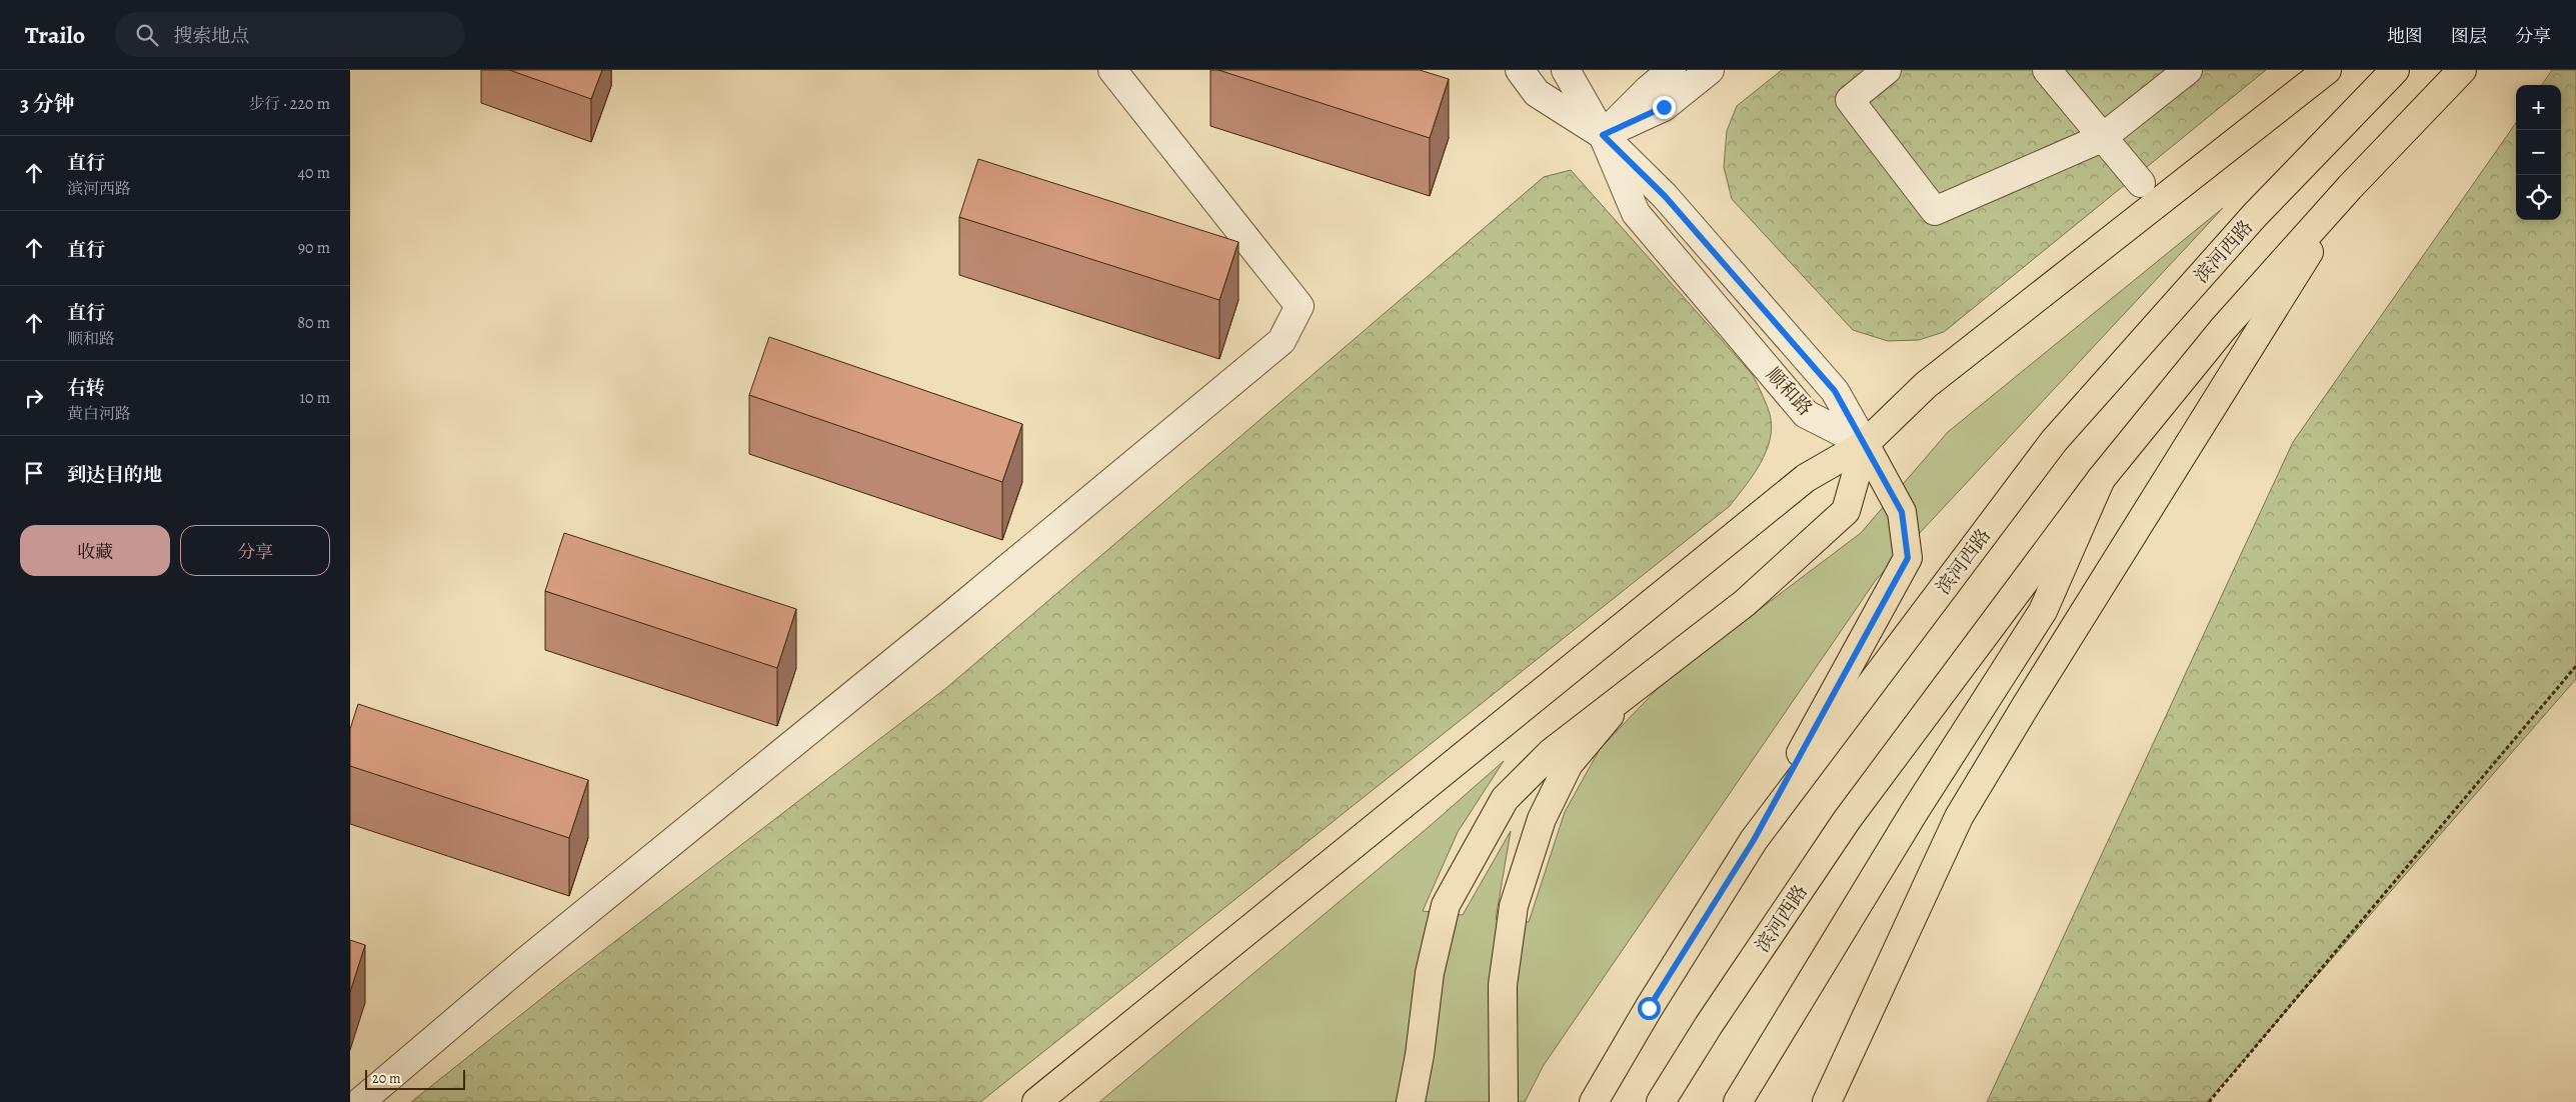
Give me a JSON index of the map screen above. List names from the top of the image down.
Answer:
{
  "streets": {
    "main road": ["滨河西路"],
    "street": ["顺和路"]
  },
  "scale_bar": "20 m",
  "page": {
    "header": "Trailo",
    "search": "搜索地点",
    "nav": ["地图", "图层", "分享"],
    "heading": ["3 分钟", "步行 · 220 m"],
    "map_buttons": ["+", "−"],
    "list": [
      ["直行", "滨河西路", "40 m"],
      ["直行", "90 m"],
      ["直行", "顺和路", "80 m"],
      ["右转", "黄白河路", "10 m"],
      "到达目的地"
    ],
    "buttons": ["收藏", "分享"],
    "scale": "20 m"
  }
}
